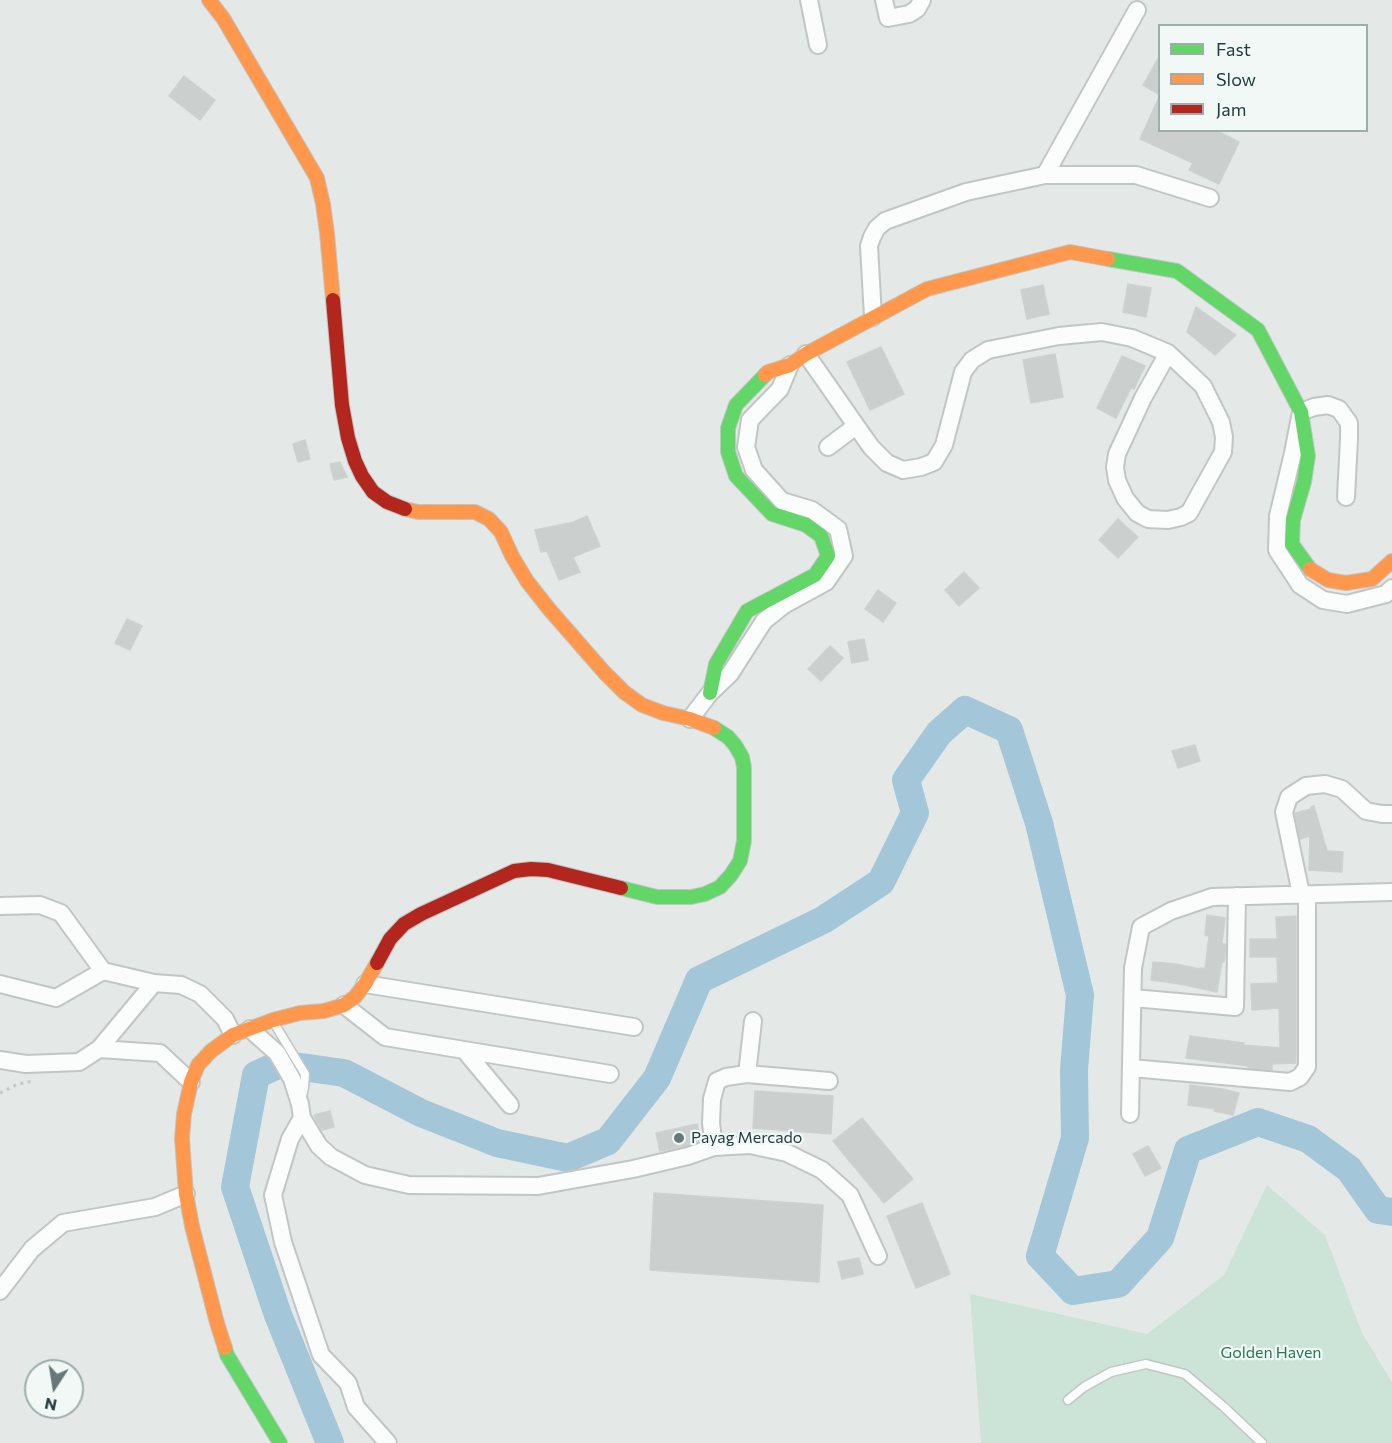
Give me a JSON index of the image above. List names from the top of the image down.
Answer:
{
  "parks": ["Golden Haven"],
  "places": ["Payag Mercado"],
  "legend": ["Fast", "Slow", "Jam"],
  "north": "bottom"
}
